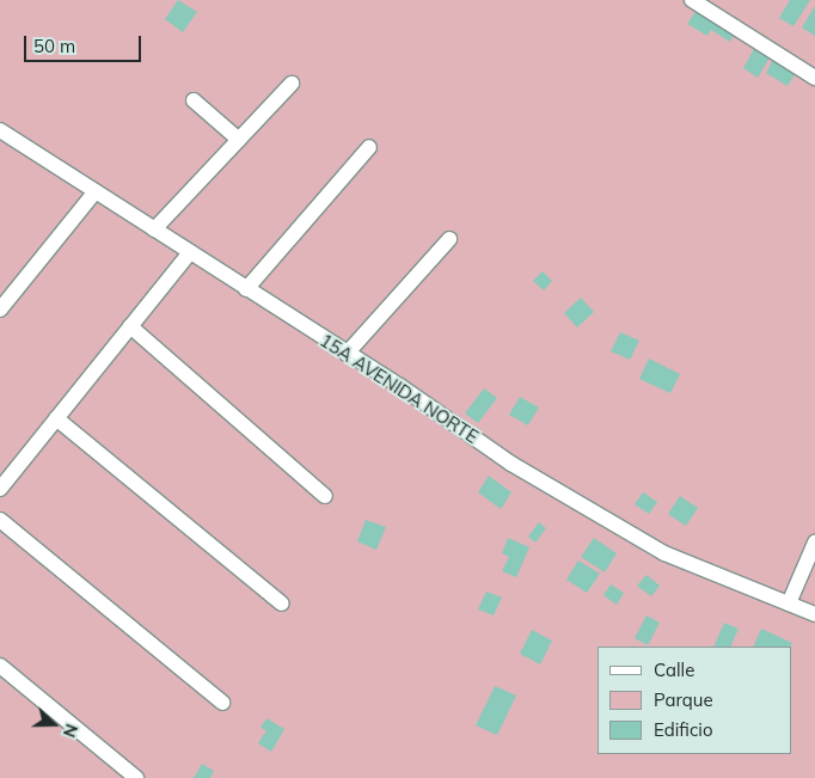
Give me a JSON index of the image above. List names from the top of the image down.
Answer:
{
  "streets": {
    "street": ["15A AVENIDA NORTE"]
  },
  "legend": ["Calle", "Parque", "Edificio"],
  "scale_bar": "50 m",
  "north": "right"
}
